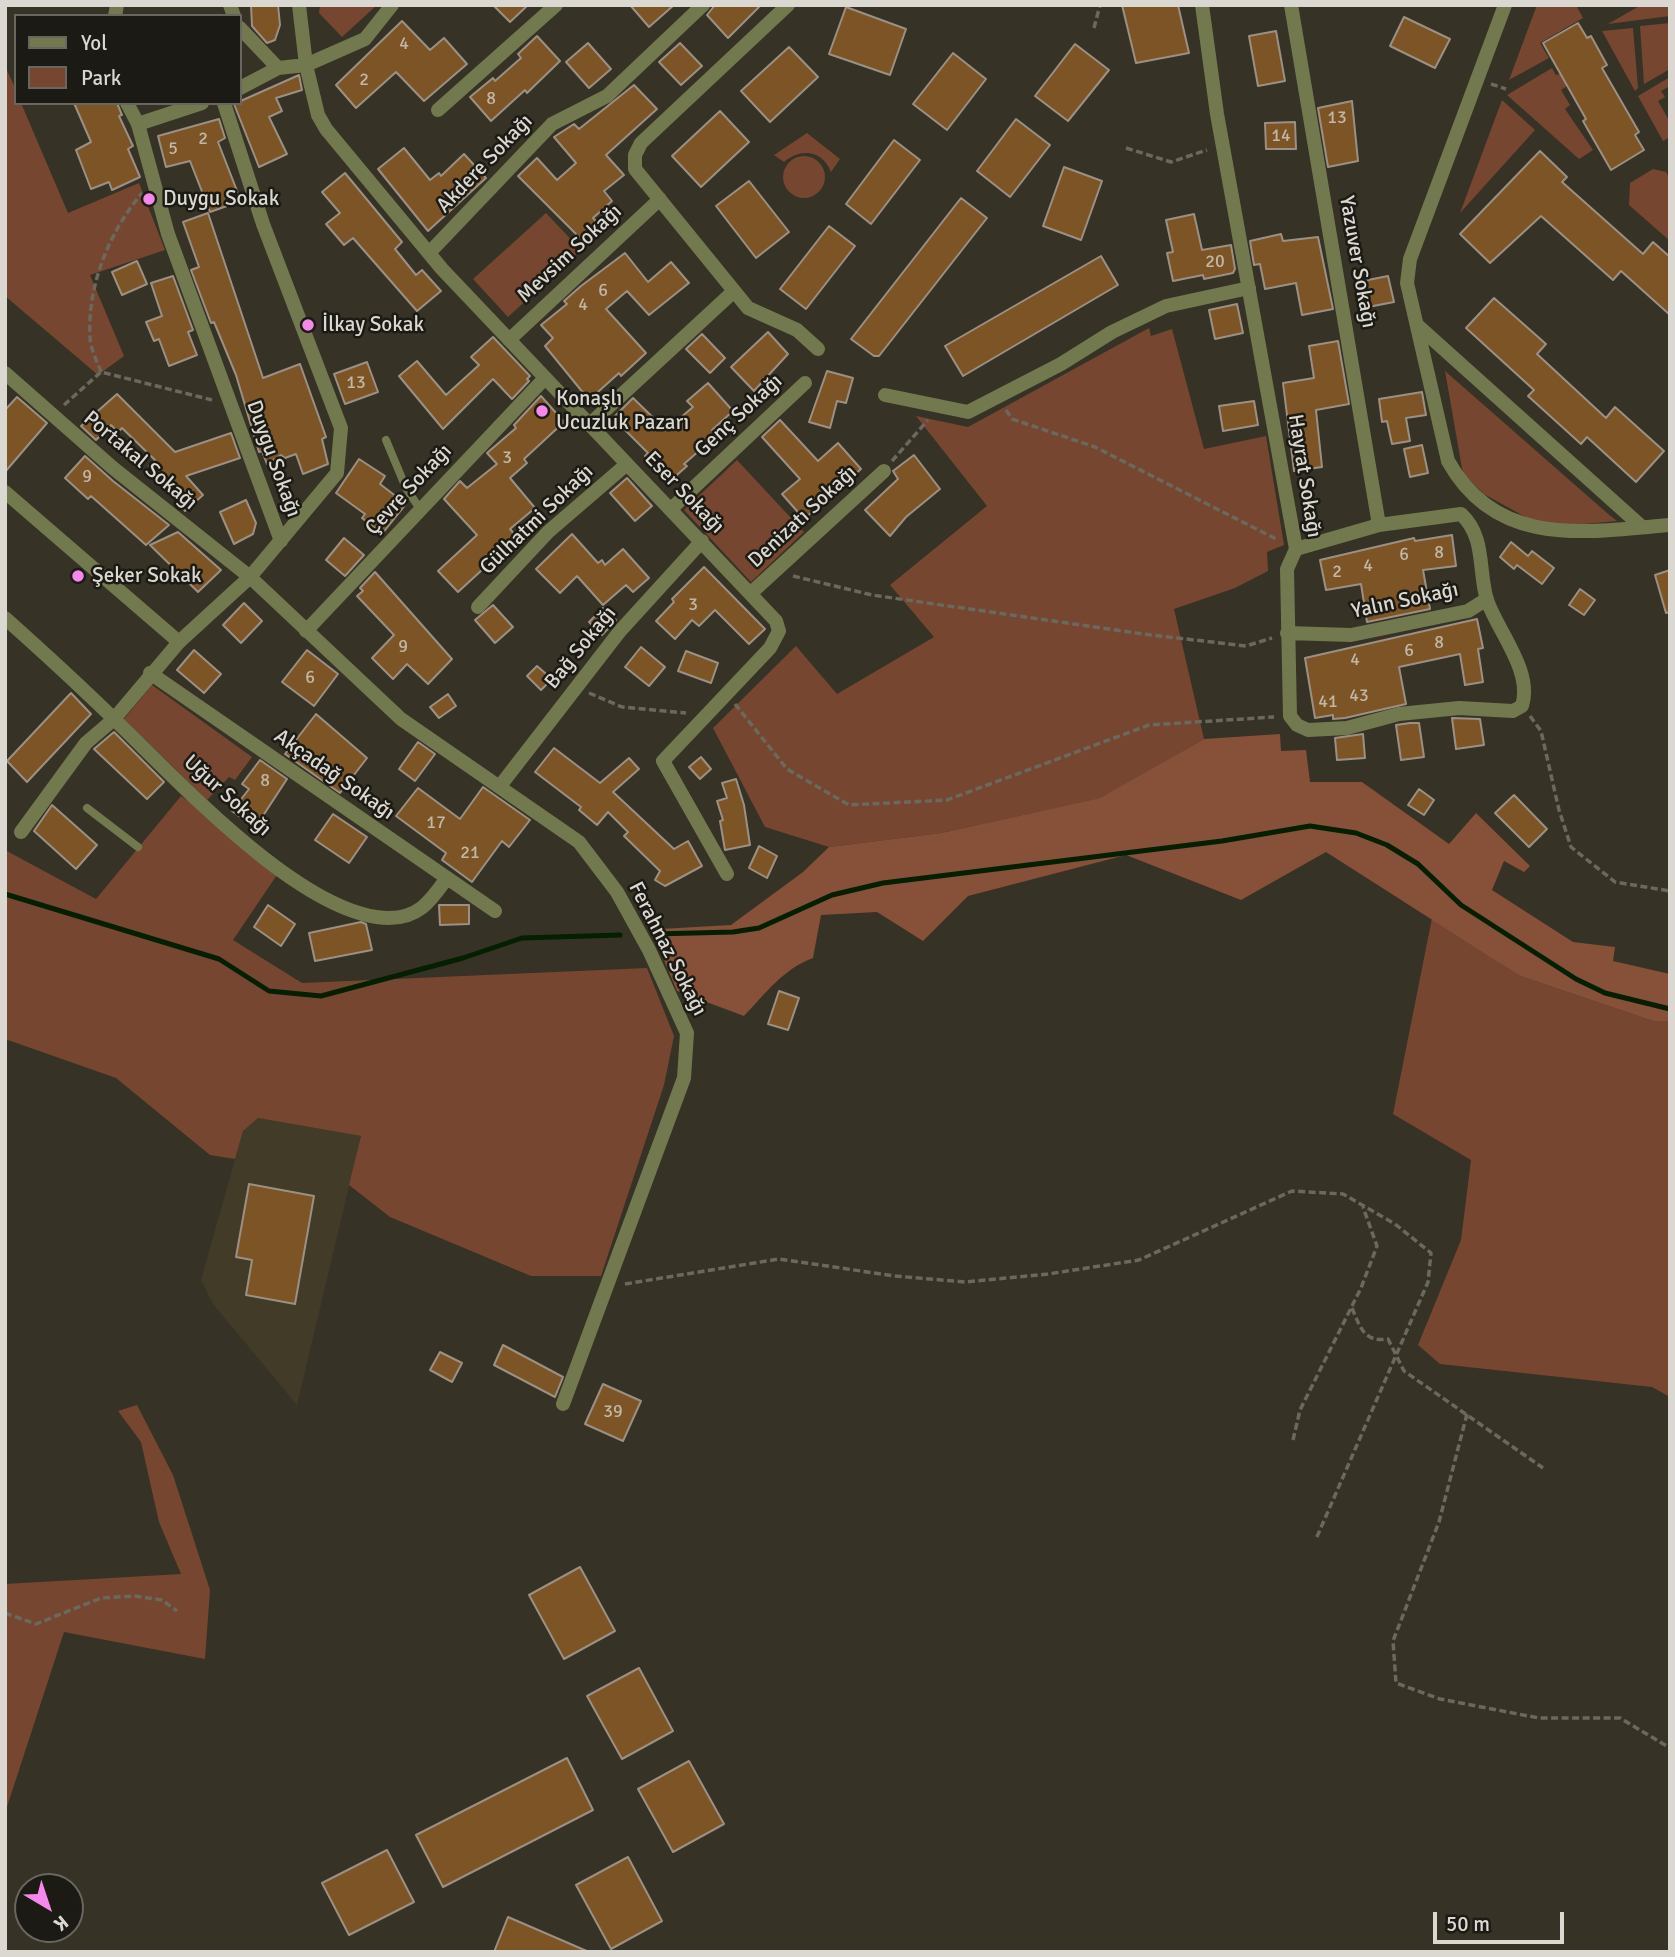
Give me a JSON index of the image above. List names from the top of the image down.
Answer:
{
  "streets": {
    "street": [
      "Akdere Sokağı",
      "Mevsim Sokağı",
      "Yazuver Sokağı",
      "Genç Sokağı",
      "Duygu Sokağı",
      "Portakal Sokağı",
      "Hayrat Sokağı",
      "Çevre Sokağı",
      "Eser Sokağı",
      "Denizatı Sokağı",
      "Gülhatmi Sokağı",
      "Yalın Sokağı",
      "Bağ Sokağı",
      "Akçadağ Sokağı",
      "Uğur Sokağı",
      "Ferahnaz Sokağı"
    ]
  },
  "crossings": [
    ["Akdere Sokağı", "Eser Sokağı"],
    ["Mevsim Sokağı", "Eser Sokağı"],
    ["Genç Sokağı", "Eser Sokağı"],
    ["Duygu Sokağı", "Portakal Sokağı"],
    ["Duygu Sokağı", "Akçadağ Sokağı"],
    ["Duygu Sokağı", "Uğur Sokağı"],
    ["Duygu Sokağı", "Ferahnaz Sokağı"],
    ["Portakal Sokağı", "Ferahnaz Sokağı"],
    ["Hayrat Sokağı", "Yalın Sokağı"],
    ["Çevre Sokağı", "Eser Sokağı"],
    ["Çevre Sokağı", "Ferahnaz Sokağı"],
    ["Eser Sokağı", "Denizatı Sokağı"],
    ["Eser Sokağı", "Gülhatmi Sokağı"],
    ["Eser Sokağı", "Bağ Sokağı"],
    ["Bağ Sokağı", "Ferahnaz Sokağı"],
    ["Akçadağ Sokağı", "Uğur Sokağı"]
  ],
  "places": [
    "Duygu Sokak",
    "İlkay Sokak",
    "Konaşlı Ucuzluk Pazarı",
    "Şeker Sokak"
  ],
  "house_numbers": [
    "4",
    "2",
    "8",
    "13",
    "14",
    "2",
    "5",
    "20",
    "6",
    "4",
    "13",
    "3",
    "9",
    "8",
    "6",
    "4",
    "2",
    "3",
    "8",
    "9",
    "6",
    "4",
    "6",
    "43",
    "41",
    "8",
    "17",
    "21",
    "39"
  ],
  "legend": ["Yol", "Park"],
  "scale_bar": "50 m",
  "north": "bottom right"
}
